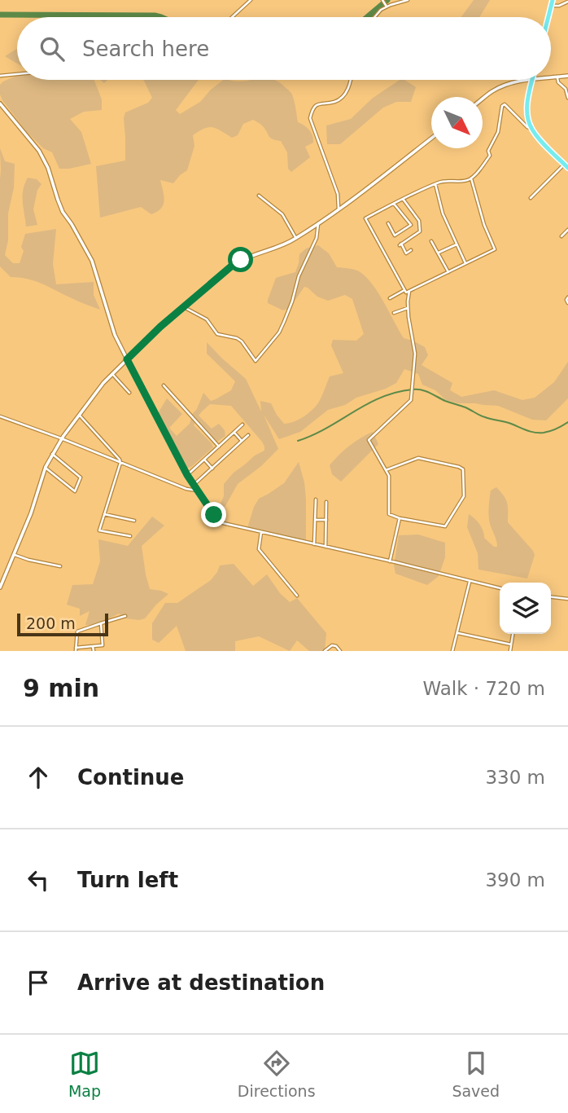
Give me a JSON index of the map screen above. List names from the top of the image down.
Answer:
{
  "scale_bar": "200 m",
  "north": "bottom right",
  "page": {
    "search": "Search here",
    "scale": "200 m",
    "heading": ["9 min", "Walk · 720 m"],
    "list": [
      ["Continue", "330 m"],
      ["Turn left", "390 m"],
      "Arrive at destination"
    ],
    "nav": ["Map", "Directions", "Saved"]
  }
}
